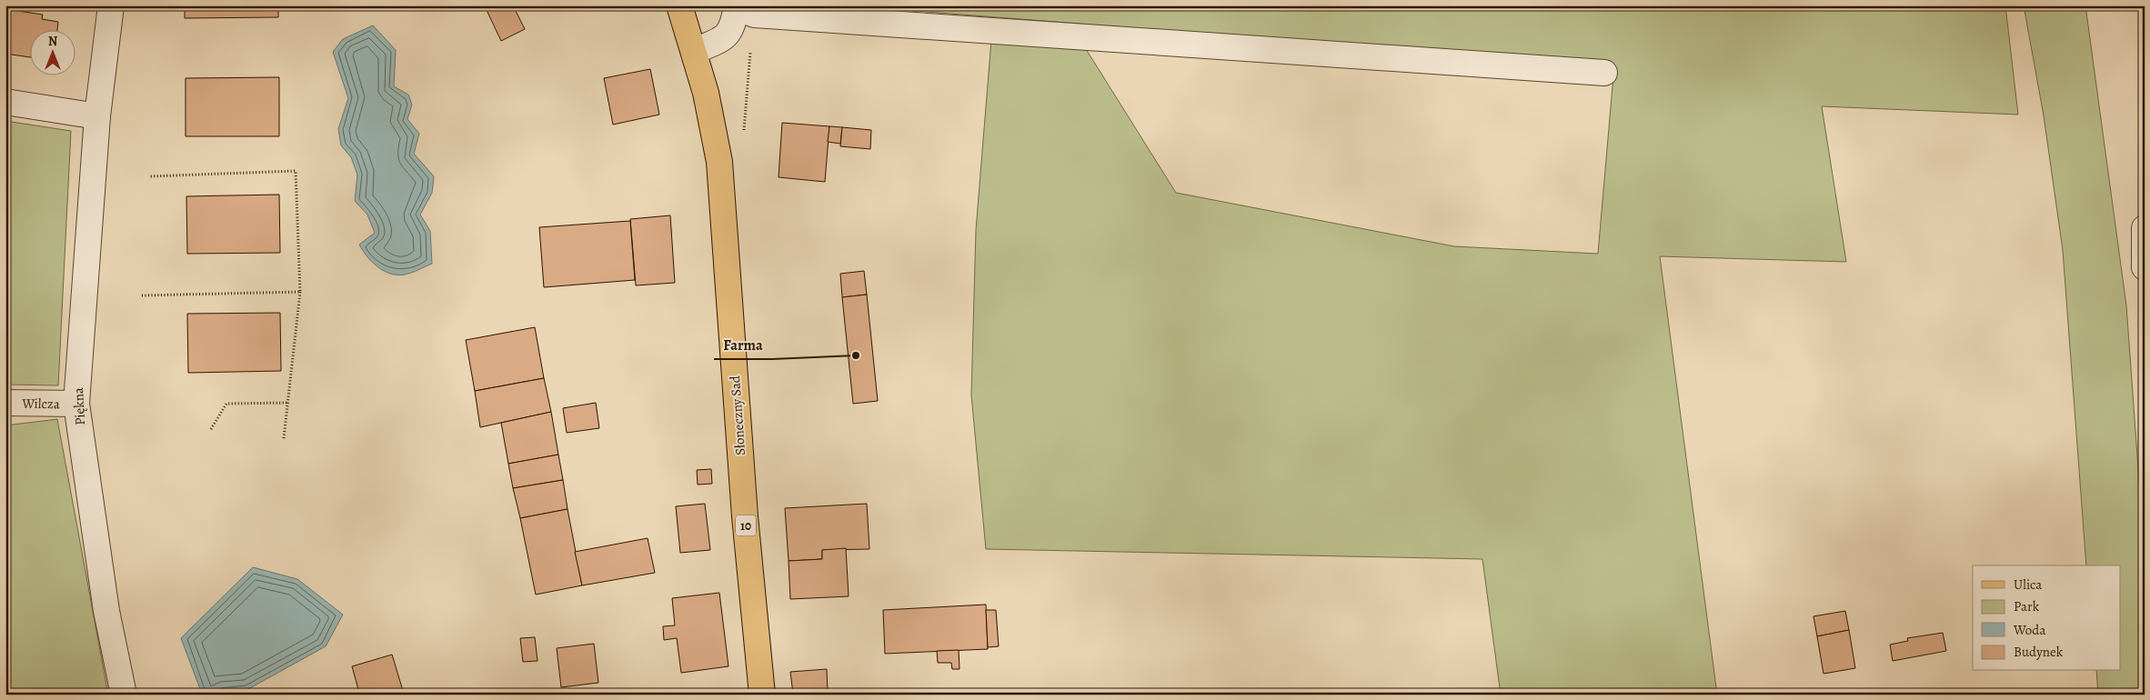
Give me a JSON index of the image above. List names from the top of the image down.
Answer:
{
  "streets": {
    "main road": ["Słoneczny Sad", "10"],
    "street": ["Wilcza", "Piękna"]
  },
  "crossings": [
    ["Wilcza", "Piękna"]
  ],
  "places": ["Farma"],
  "legend": [
    "Ulica",
    "Park",
    "Woda",
    "Budynek"
  ],
  "north": "top"
}
